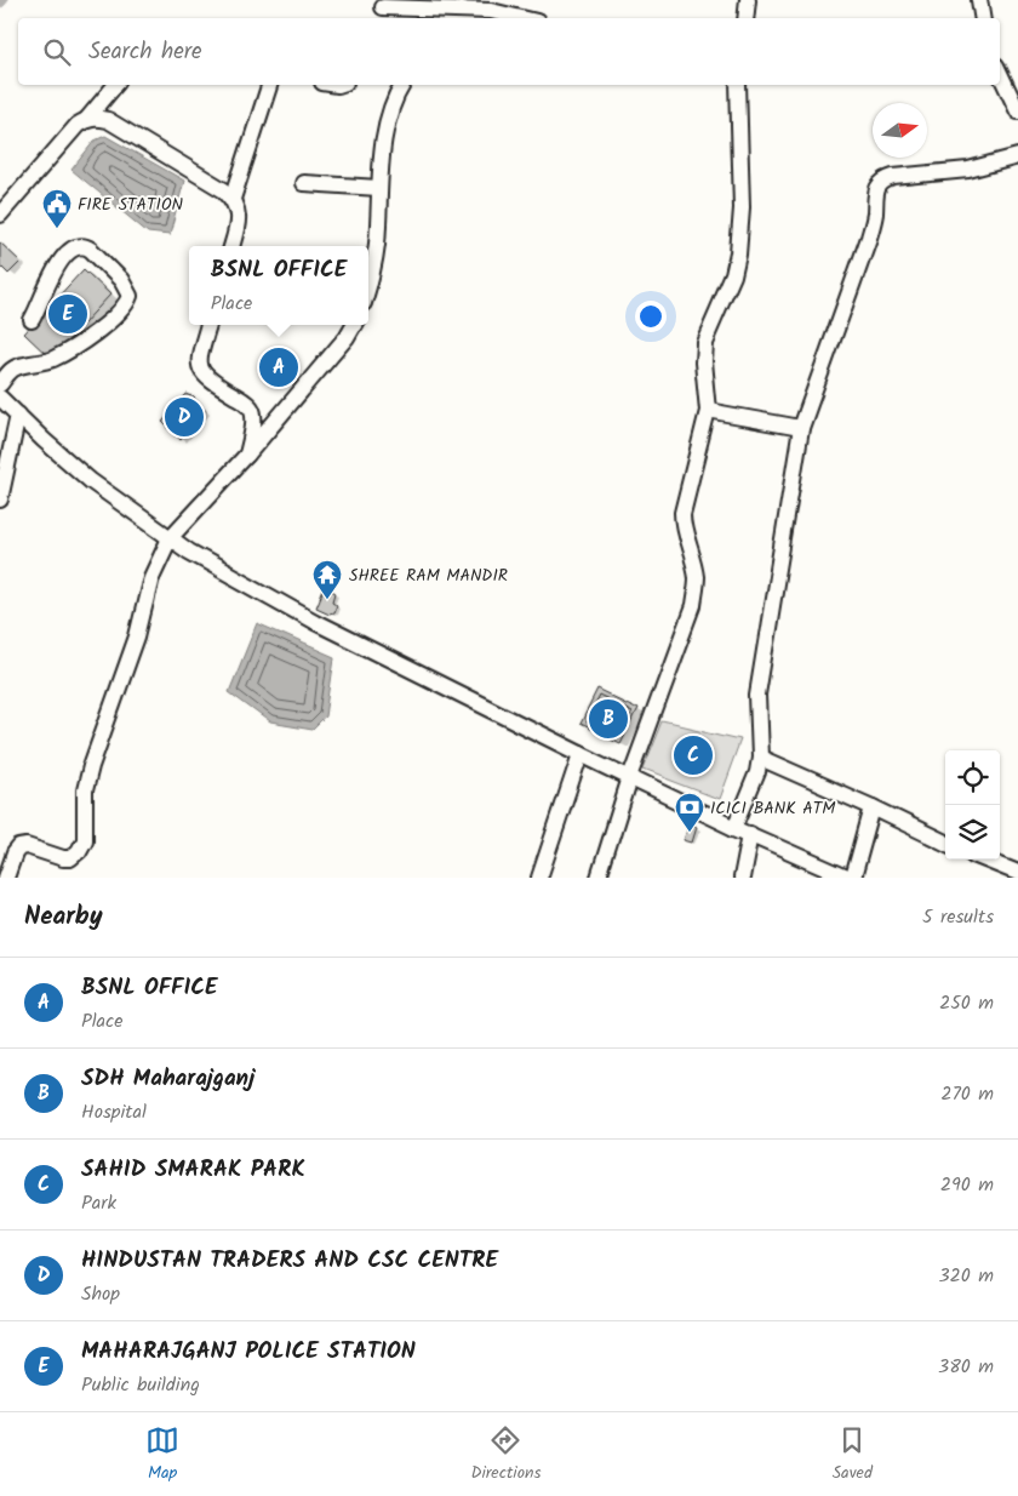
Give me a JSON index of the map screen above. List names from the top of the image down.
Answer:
{
  "places": {
    "public building": ["FIRE STATION"],
    "temple": ["SHREE RAM MANDIR"],
    "bank": ["ICICI BANK ATM"]
  },
  "north": "right",
  "page": {
    "search": "Search here",
    "popup": ["BSNL OFFICE", "Place"],
    "pins": [
      "E",
      "A",
      "D",
      "B",
      "C"
    ],
    "heading": ["Nearby", "5 results"],
    "list": [
      {
        "mark": "A",
        "name": "BSNL OFFICE",
        "note": "Place",
        "value": "250 m"
      },
      {
        "mark": "B",
        "name": "SDH Maharajganj",
        "note": "Hospital",
        "value": "270 m"
      },
      {
        "mark": "C",
        "name": "SAHID SMARAK PARK",
        "note": "Park",
        "value": "290 m"
      },
      {
        "mark": "D",
        "name": "HINDUSTAN TRADERS AND CSC CENTRE",
        "note": "Shop",
        "value": "320 m"
      },
      {
        "mark": "E",
        "name": "MAHARAJGANJ POLICE STATION",
        "note": "Public building",
        "value": "380 m"
      }
    ],
    "nav": ["Map", "Directions", "Saved"]
  }
}
